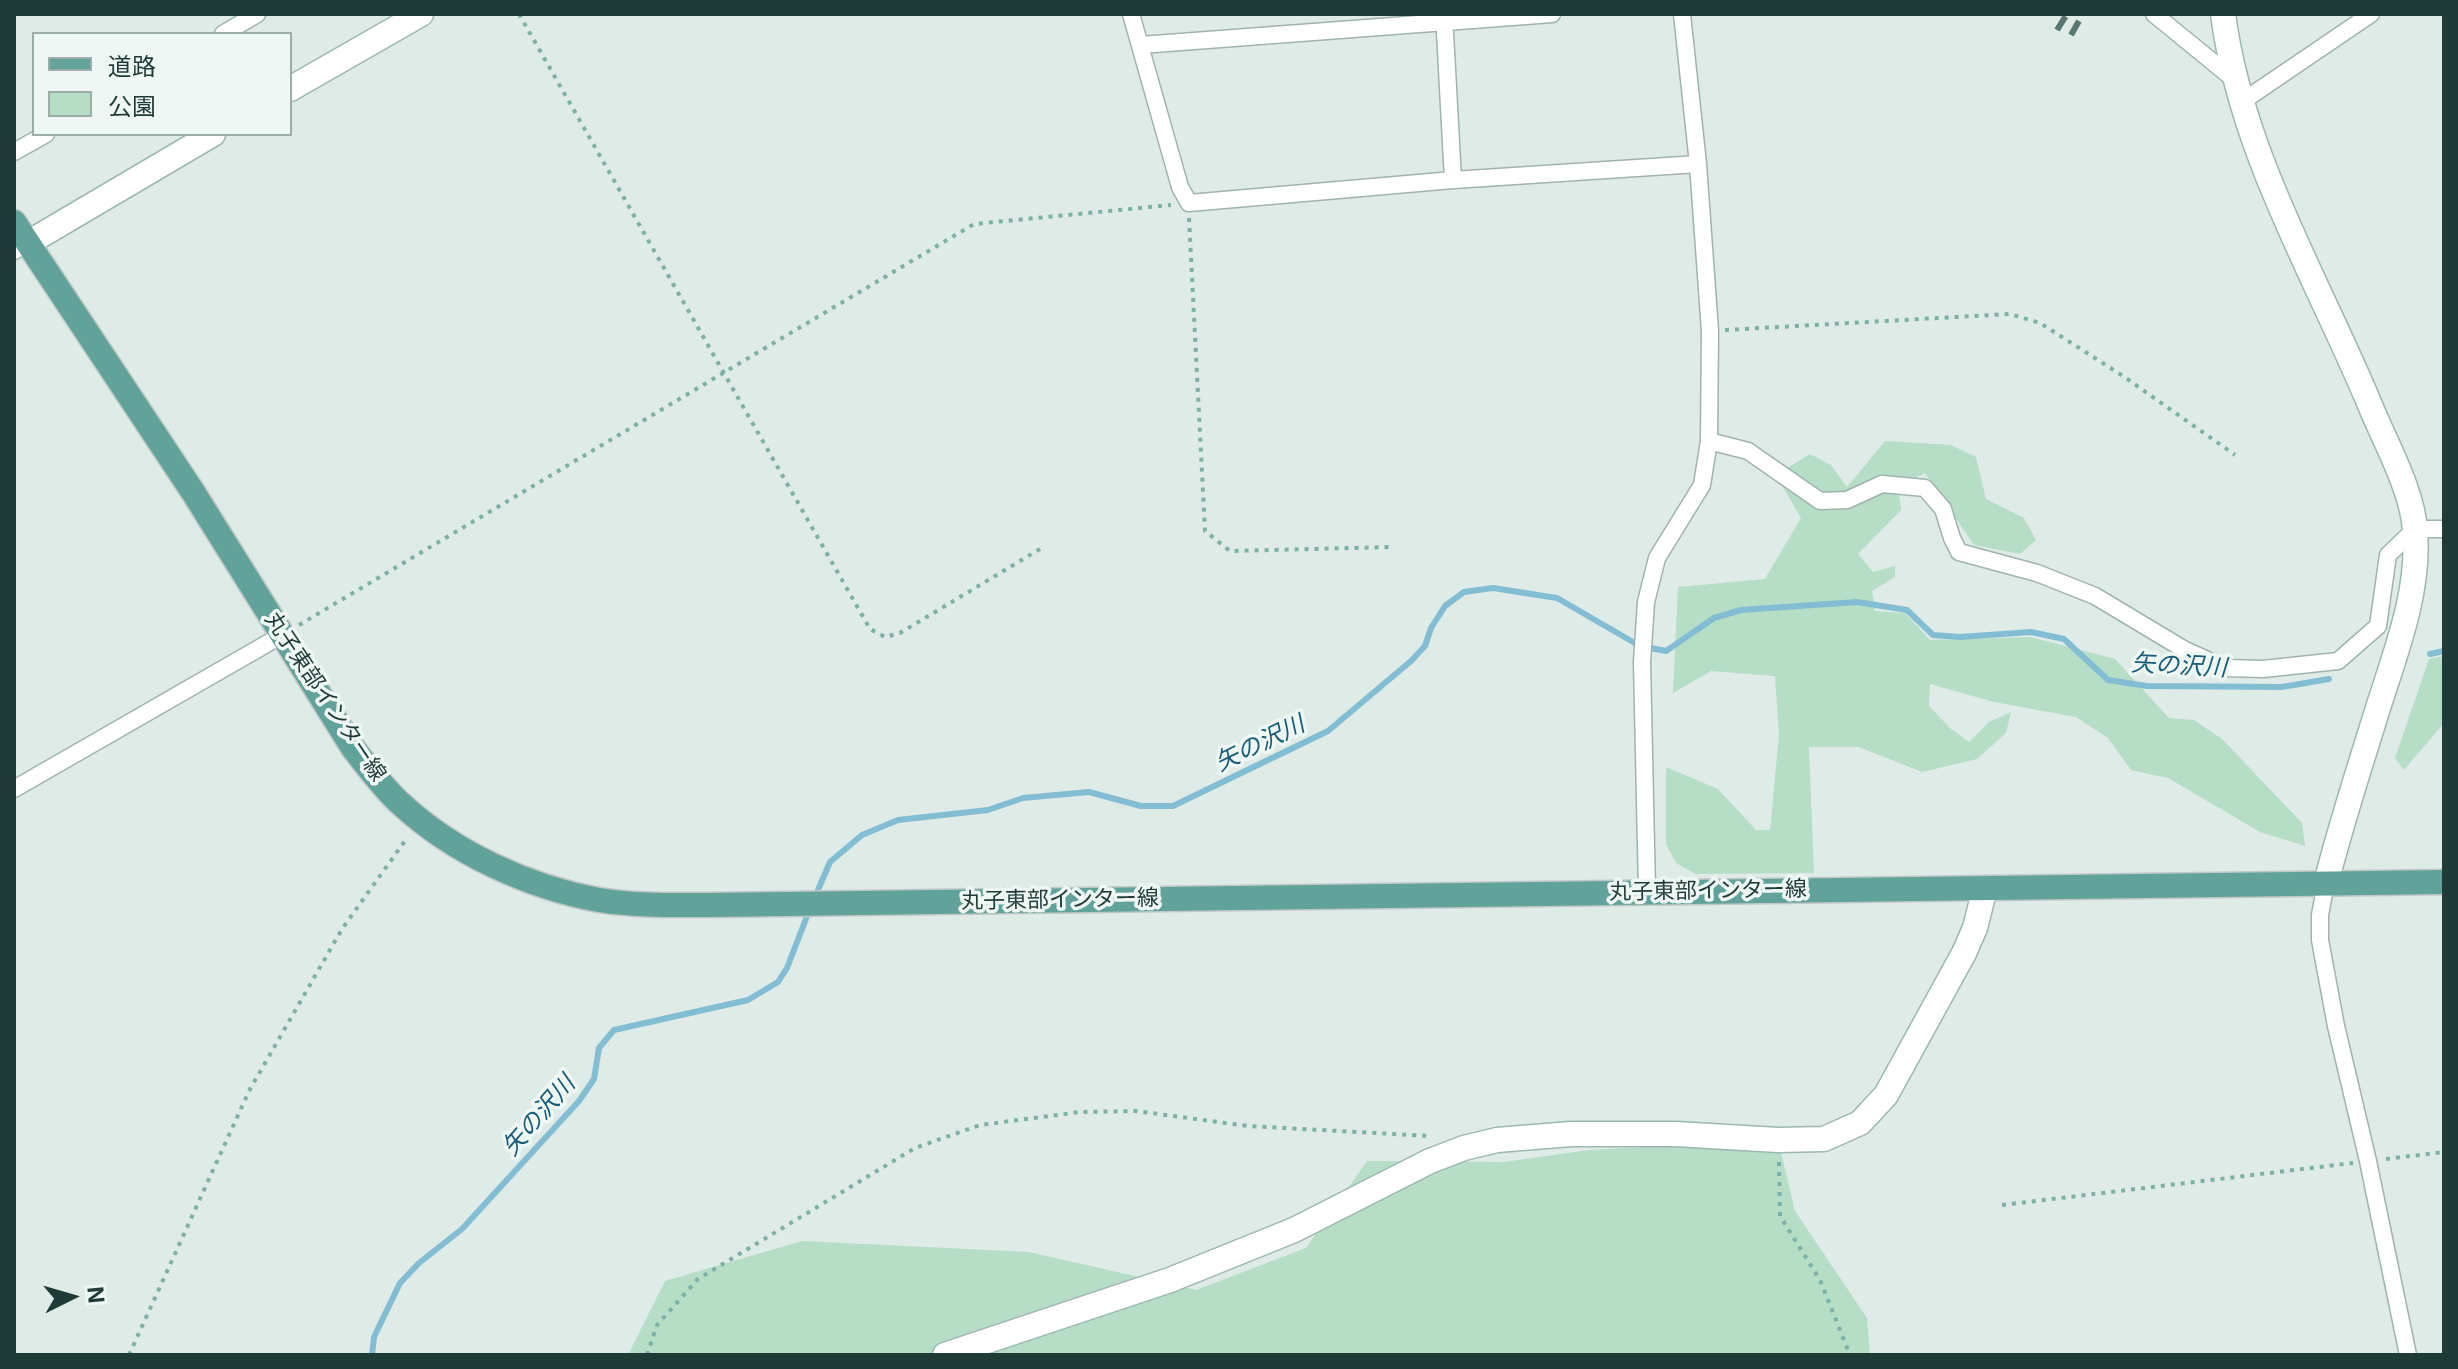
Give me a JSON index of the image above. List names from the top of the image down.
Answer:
{
  "streets": {
    "main road": ["丸子東部インター線"]
  },
  "water": ["矢の沢川"],
  "legend": ["道路", "公園"],
  "north": "right"
}
